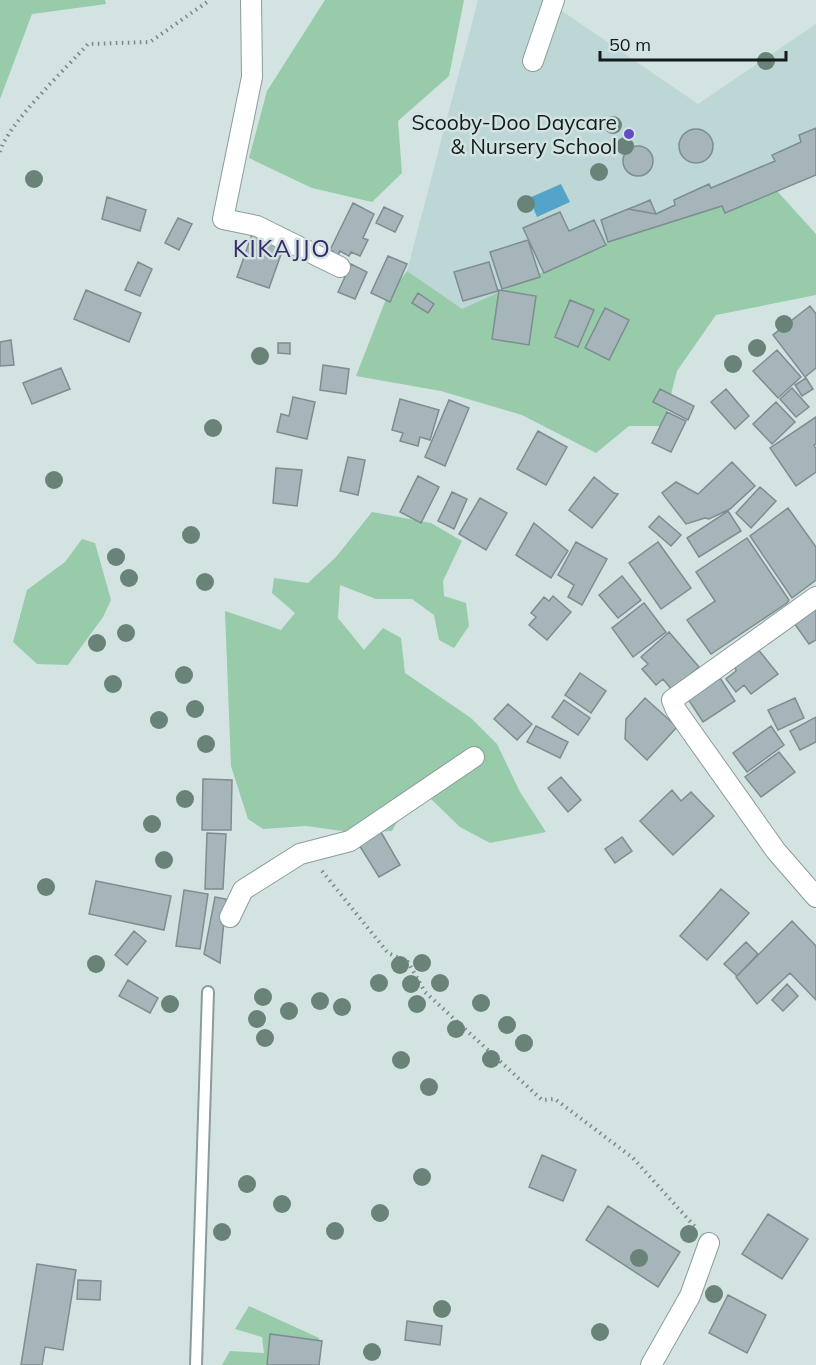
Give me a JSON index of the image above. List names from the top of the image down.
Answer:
{
  "districts": ["KIKAJJO"],
  "places": ["Scooby-Doo Daycare & Nursery School"],
  "scale_bar": "50 m"
}
